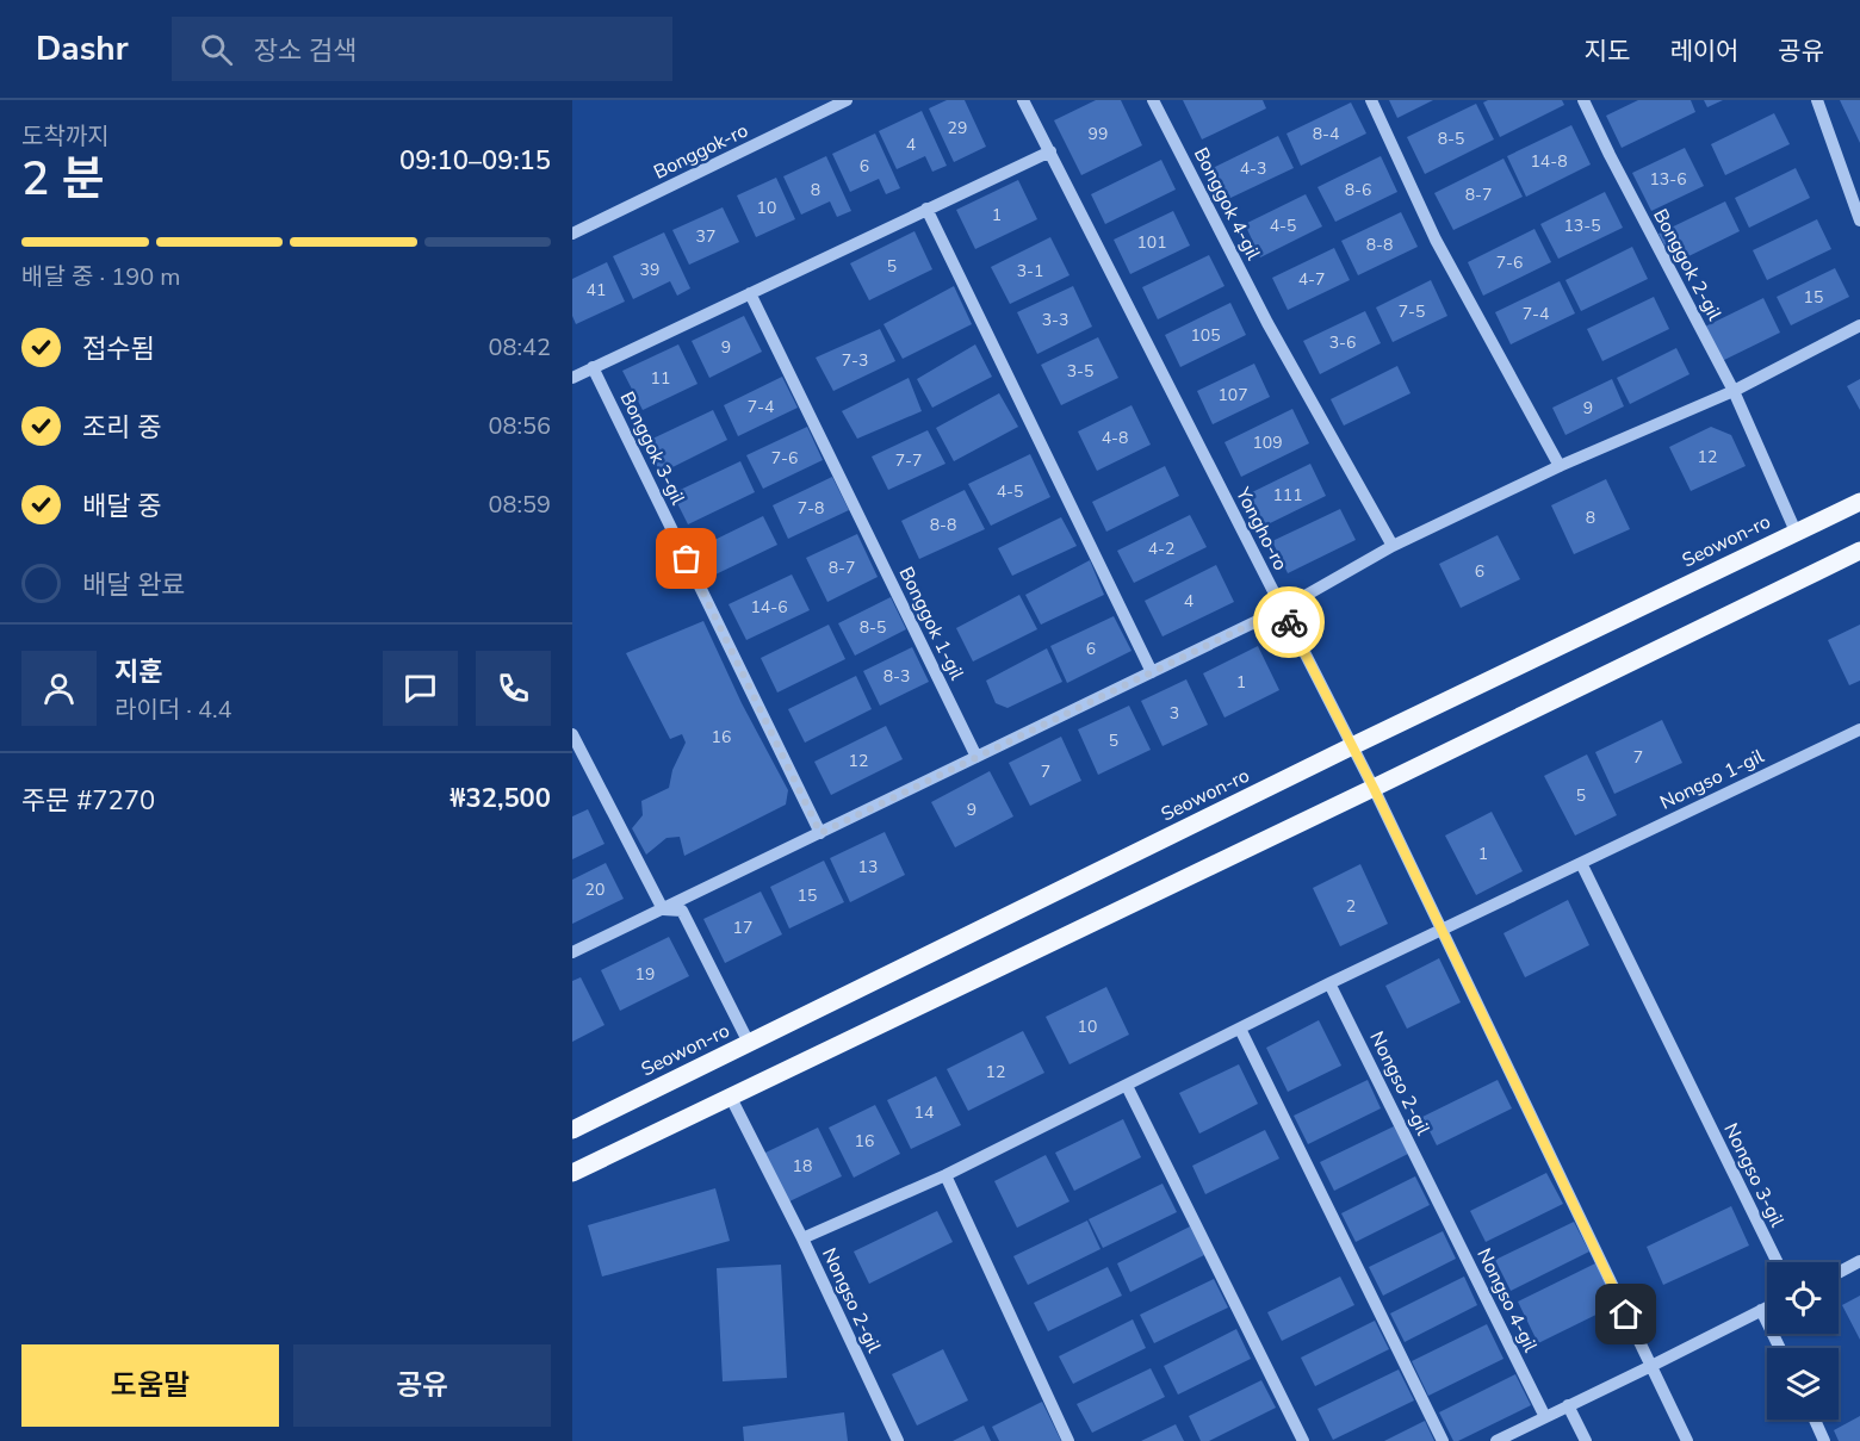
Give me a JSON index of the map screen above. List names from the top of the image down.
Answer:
{
  "streets": {
    "main road": ["Seowon-ro"],
    "street": [
      "Bonggok-ro",
      "Bonggok 4-gil",
      "Bonggok 2-gil",
      "Bonggok 3-gil",
      "Yongho-ro",
      "Bonggok 1-gil",
      "Nongso 1-gil",
      "Nongso 2-gil",
      "Nongso 3-gil",
      "Nongso 4-gil"
    ]
  },
  "crossings": [
    ["Bonggok 2-gil", "Seowon-ro"],
    ["Yongho-ro", "Seowon-ro"],
    ["Yongho-ro", "Nongso 1-gil"],
    ["Yongho-ro", "Nongso 2-gil"],
    ["Nongso 1-gil", "Nongso 2-gil"],
    ["Nongso 1-gil", "Nongso 3-gil"],
    ["Nongso 2-gil", "Nongso 4-gil"]
  ],
  "house_numbers": [
    "29",
    "99",
    "8-4",
    "8-5",
    "4",
    "14-8",
    "6",
    "4-3",
    "13-6",
    "8",
    "8-6",
    "8-7",
    "10",
    "1",
    "4-5",
    "13-5",
    "37",
    "101",
    "8-8",
    "7-6",
    "5",
    "39",
    "3-1",
    "4-7",
    "41",
    "15",
    "7-5",
    "7-4",
    "3-3",
    "105",
    "3-6",
    "9",
    "7-3",
    "3-5",
    "11",
    "107",
    "7-4",
    "9",
    "4-8",
    "109",
    "12",
    "7-6",
    "7-7",
    "4-5",
    "111",
    "7-8",
    "8",
    "8-8",
    "4-2",
    "8-7",
    "6",
    "4",
    "14-6",
    "8-5",
    "6",
    "8-3",
    "1",
    "3",
    "16",
    "5",
    "7",
    "12",
    "7",
    "5",
    "9",
    "1",
    "13",
    "20",
    "15",
    "2",
    "17",
    "19",
    "10",
    "12",
    "14",
    "16",
    "18"
  ],
  "page": {
    "header": "Dashr",
    "search": "장소 검색",
    "nav": ["지도", "레이어", "공유"],
    "heading": ["2 분", "도착까지", "09:10–09:15"],
    "panel": [
      "지훈",
      "라이더 · 4.4",
      "주문 #7270",
      "₩32,500"
    ],
    "bar": "배달 중 · 190 m",
    "list": [
      ["접수됨", "08:42"],
      ["조리 중", "08:56"],
      ["배달 중", "08:59"],
      "배달 완료"
    ],
    "buttons": ["도움말", "공유"]
  }
}
